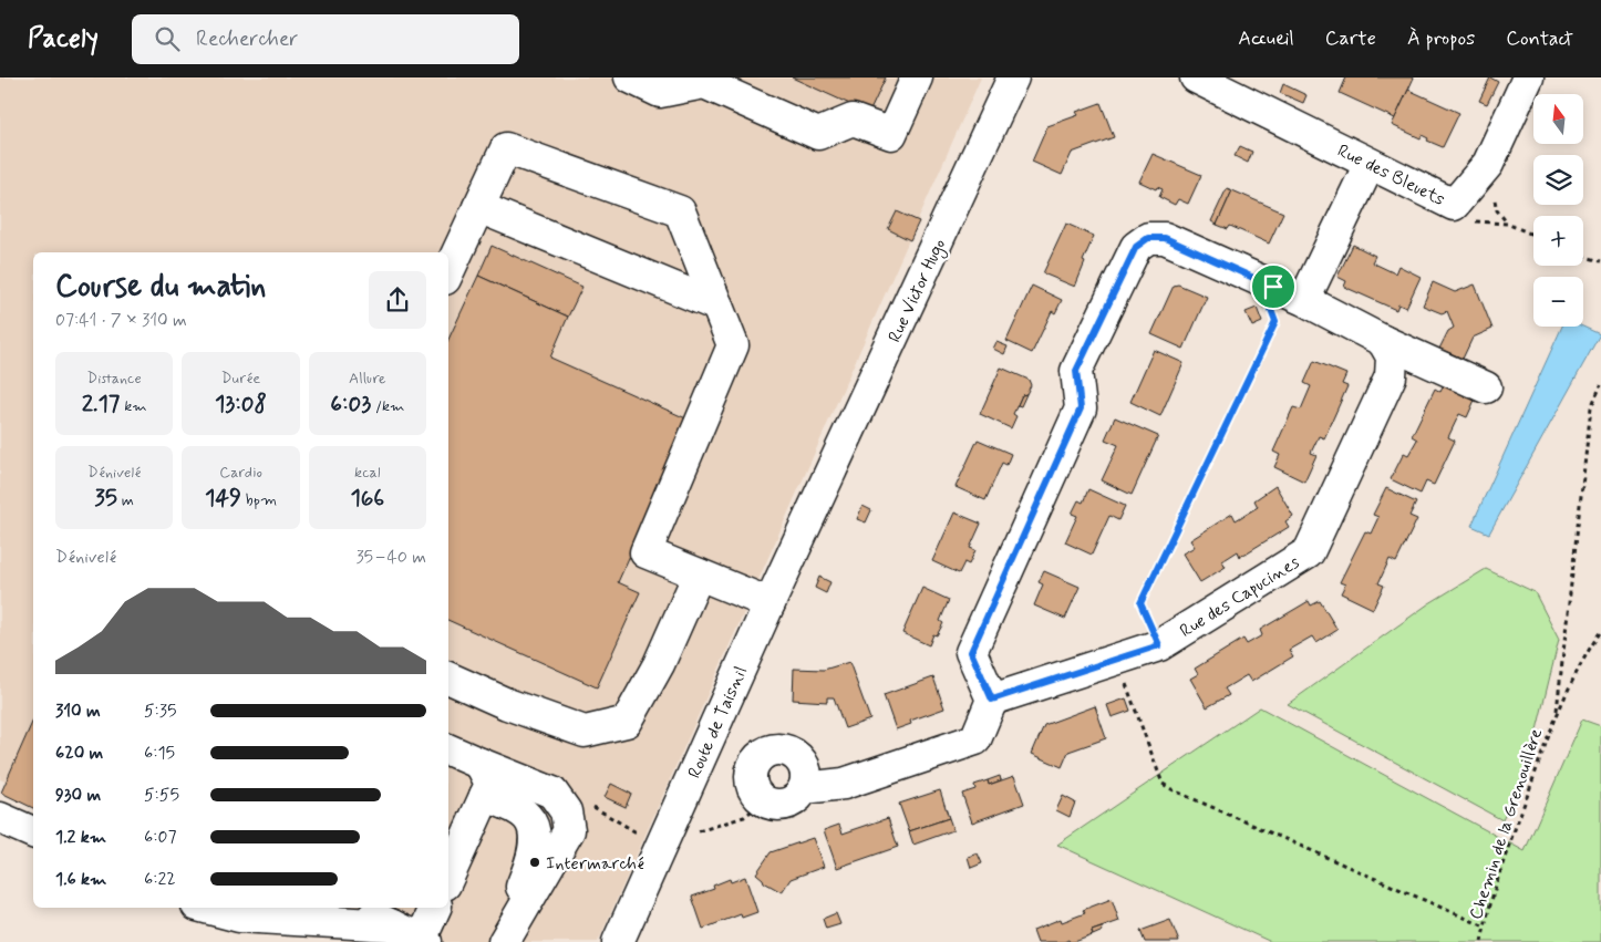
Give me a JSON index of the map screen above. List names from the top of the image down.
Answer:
{
  "streets": {
    "street": [
      "Rue des Bleuets",
      "Rue Victor Hugo",
      "Rue des Capucines",
      "Route de Taisnil"
    ],
    "path": ["Chemin de la Grenouillère"]
  },
  "crossings": [
    ["Rue Victor Hugo", "Route de Taisnil"]
  ],
  "places": ["Intermarché"],
  "north": "top",
  "page": {
    "header": "Pacely",
    "search": "Rechercher",
    "nav": [
      "Accueil",
      "Carte",
      "À propos",
      "Contact"
    ],
    "map_buttons": ["+", "−"],
    "heading": ["Course du matin", "07:41 · 7 × 310 m"],
    "stats": [
      ["Distance", "2.17 km"],
      ["Durée", "13:08"],
      ["Allure", "6:03 /km"],
      ["Dénivelé", "35 m"],
      ["Cardio", "149 bpm"],
      ["kcal", "166"]
    ],
    "chart": ["Dénivelé", "35–40 m"],
    "list": [
      {
        "name": "310 m",
        "note": "5:35"
      },
      {
        "name": "620 m",
        "note": "6:15"
      },
      {
        "name": "930 m",
        "note": "5:55"
      },
      {
        "name": "1.2 km",
        "note": "6:07"
      },
      {
        "name": "1.6 km",
        "note": "6:22"
      }
    ]
  }
}
